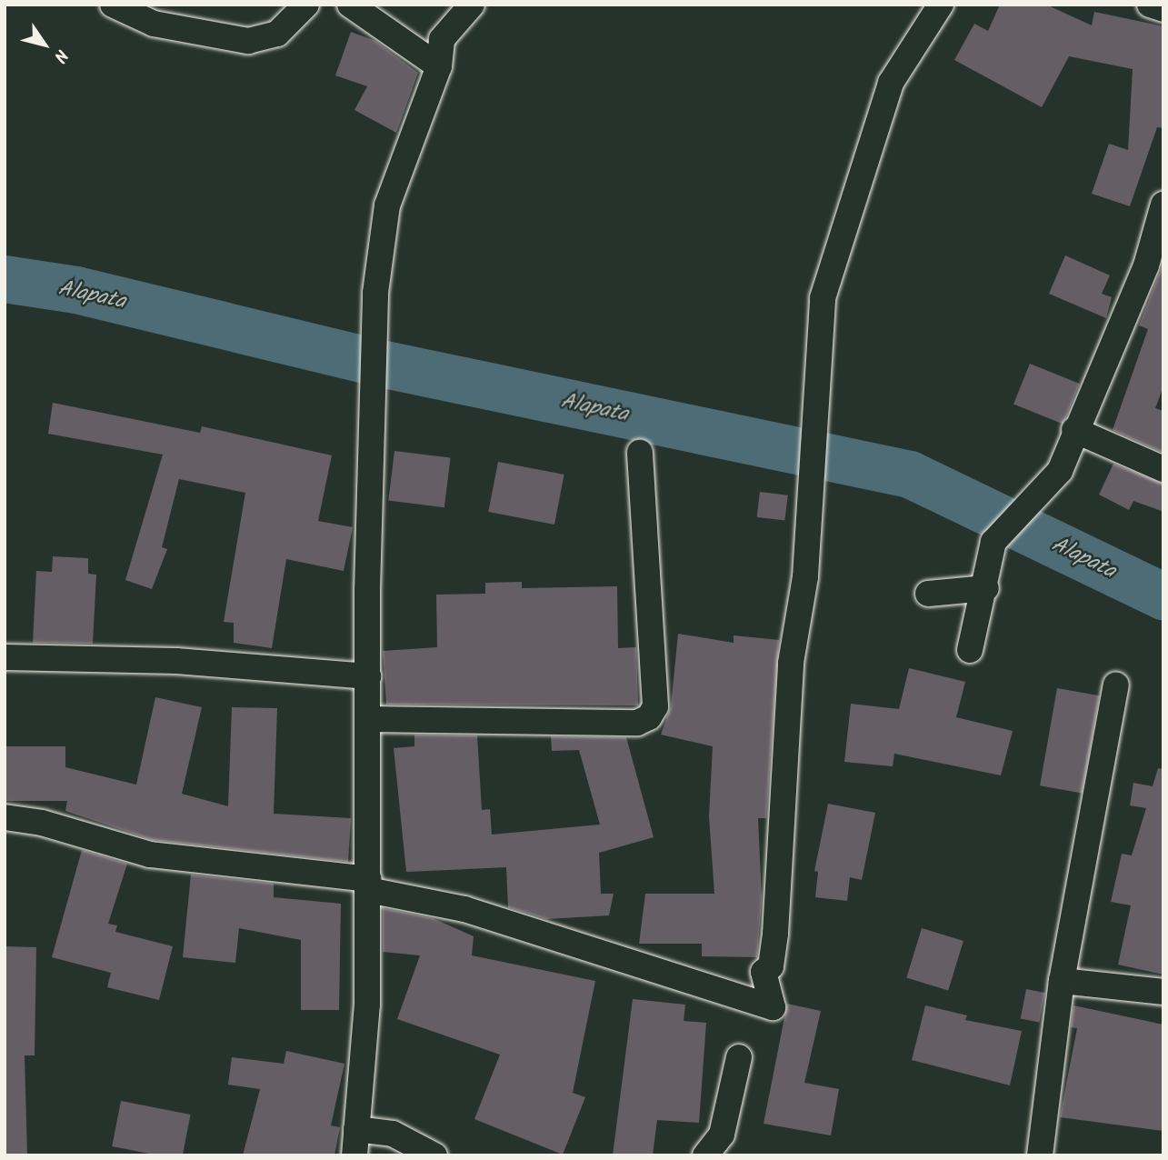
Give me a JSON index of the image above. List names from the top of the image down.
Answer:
{
  "water": ["Alapata"],
  "north": "bottom right"
}
